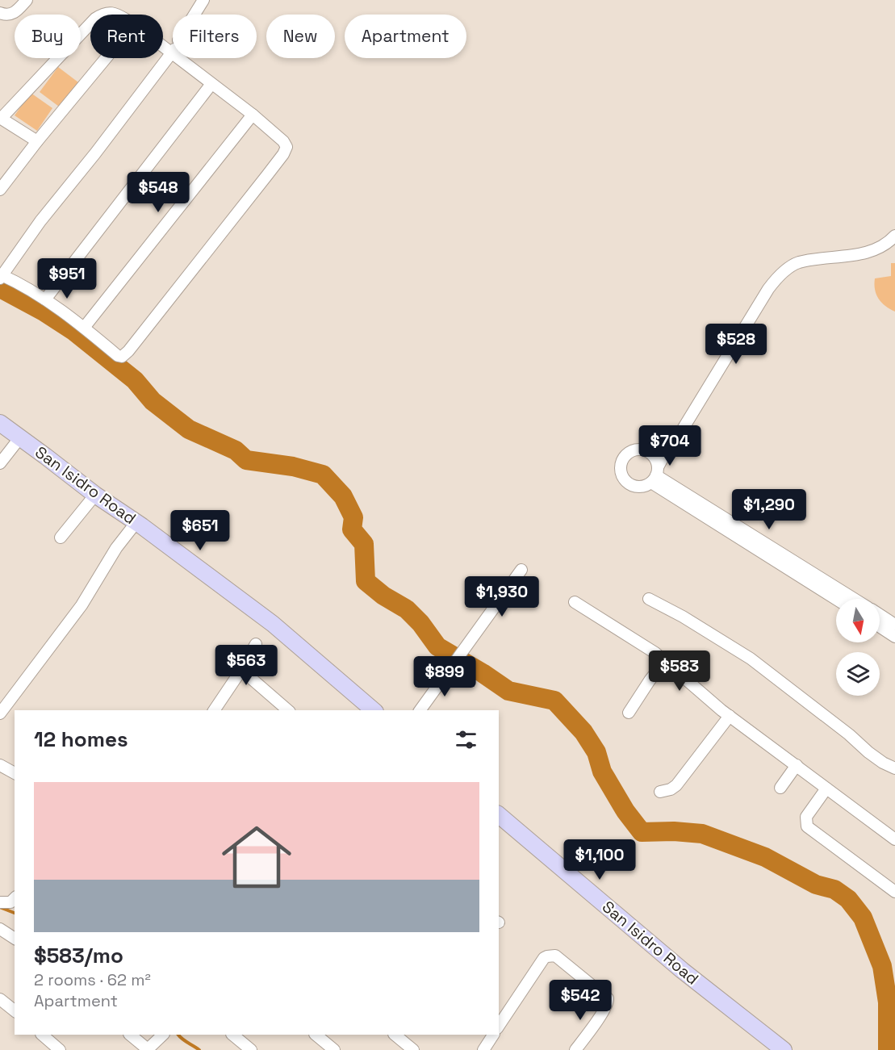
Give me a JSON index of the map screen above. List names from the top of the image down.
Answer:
{
  "streets": {
    "main road": ["San Isidro Road"]
  },
  "north": "bottom",
  "page": {
    "chip": [
      "Buy",
      "Rent",
      "Filters",
      "New",
      "Apartment"
    ],
    "price": [
      "$548",
      "$951",
      "$528",
      "$704",
      "$1,290",
      "$651",
      "$1,930",
      "$563",
      "$583",
      "$899",
      "$1,100",
      "$542"
    ],
    "heading": "12 homes",
    "list": [
      {
        "name": "$583/mo",
        "note": "2 rooms · 62 m² · Apartment"
      }
    ]
  }
}
